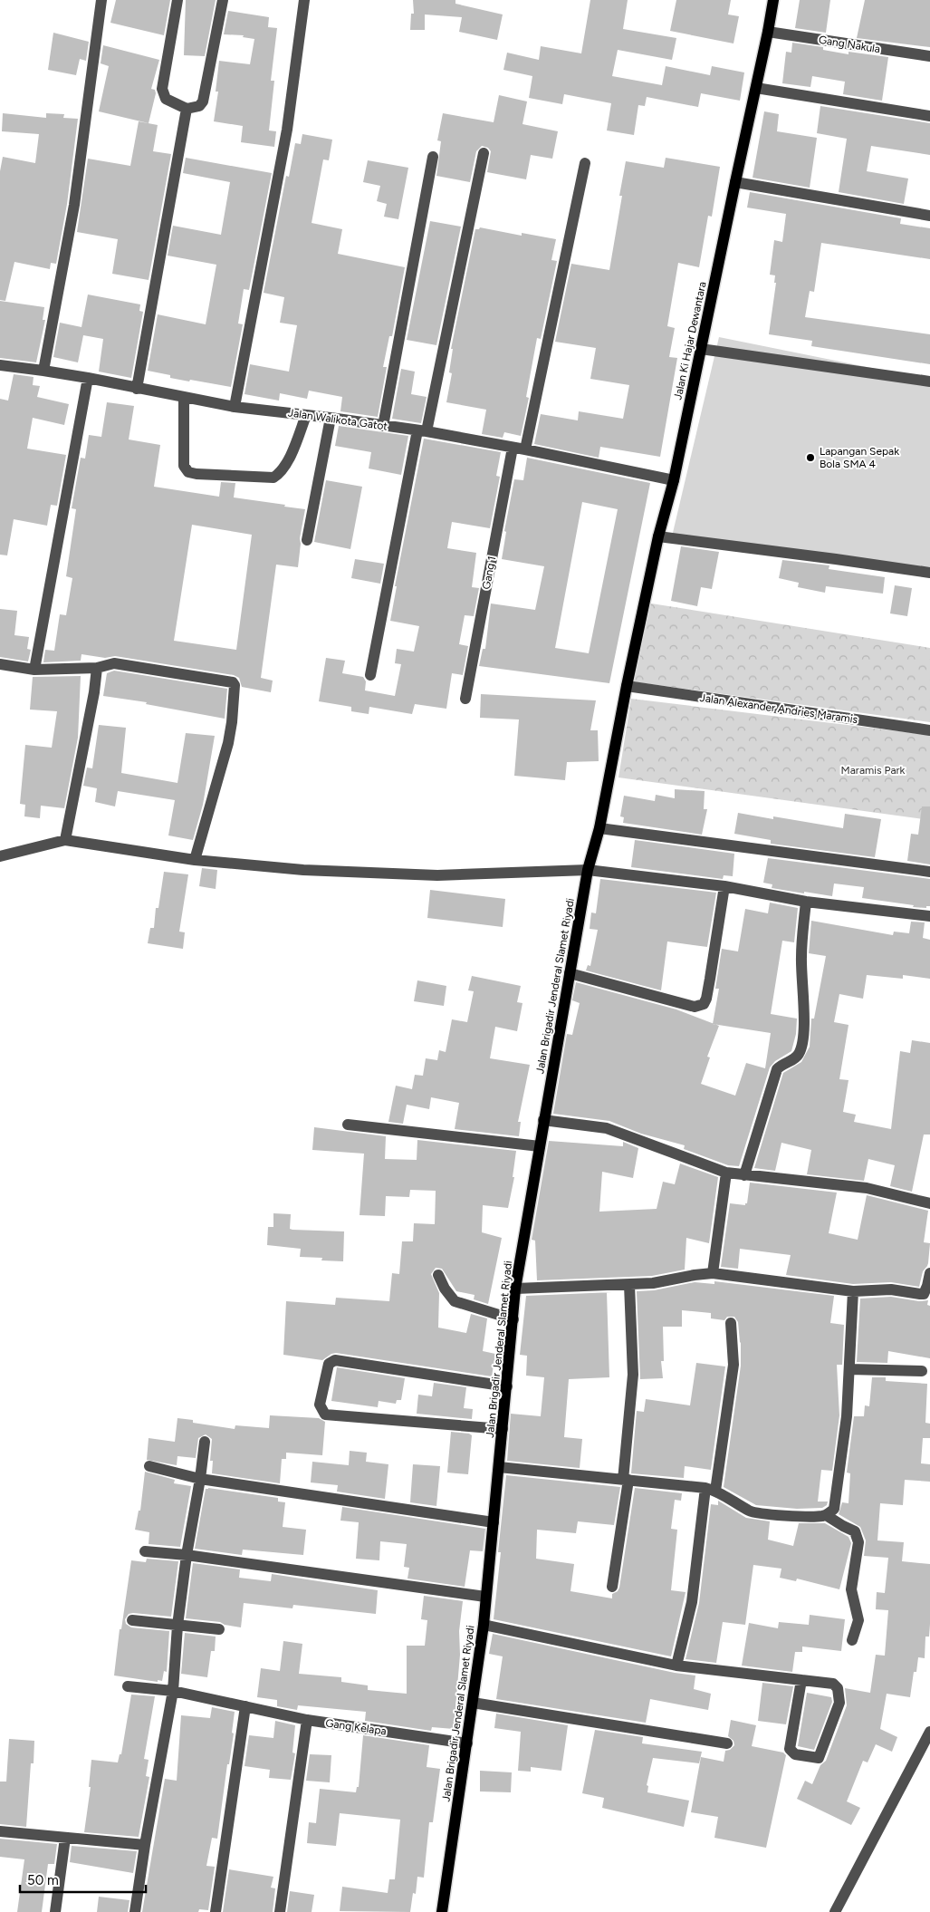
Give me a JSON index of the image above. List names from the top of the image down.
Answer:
{
  "streets": {
    "main road": ["Jalan Ki Hajar Dewantara", "Jalan Brigadir Jenderal Slamet Riyadi"],
    "street": [
      "Gang Nakula",
      "Jalan Walikota Gatot",
      "Gang 1",
      "Jalan Alexander Andries Maramis",
      "Gang Kelapa"
    ]
  },
  "crossings": [
    ["Gang Nakula", "Jalan Ki Hajar Dewantara"],
    ["Jalan Ki Hajar Dewantara", "Jalan Walikota Gatot"],
    ["Jalan Ki Hajar Dewantara", "Jalan Alexander Andries Maramis"],
    ["Jalan Ki Hajar Dewantara", "Jalan Brigadir Jenderal Slamet Riyadi"],
    ["Jalan Walikota Gatot", "Gang 1"],
    ["Jalan Alexander Andries Maramis", "Jalan Brigadir Jenderal Slamet Riyadi"],
    ["Jalan Brigadir Jenderal Slamet Riyadi", "Gang Kelapa"]
  ],
  "parks": ["Maramis Park"],
  "places": ["Lapangan Sepak Bola SMA 4"],
  "scale_bar": "50 m"
}
